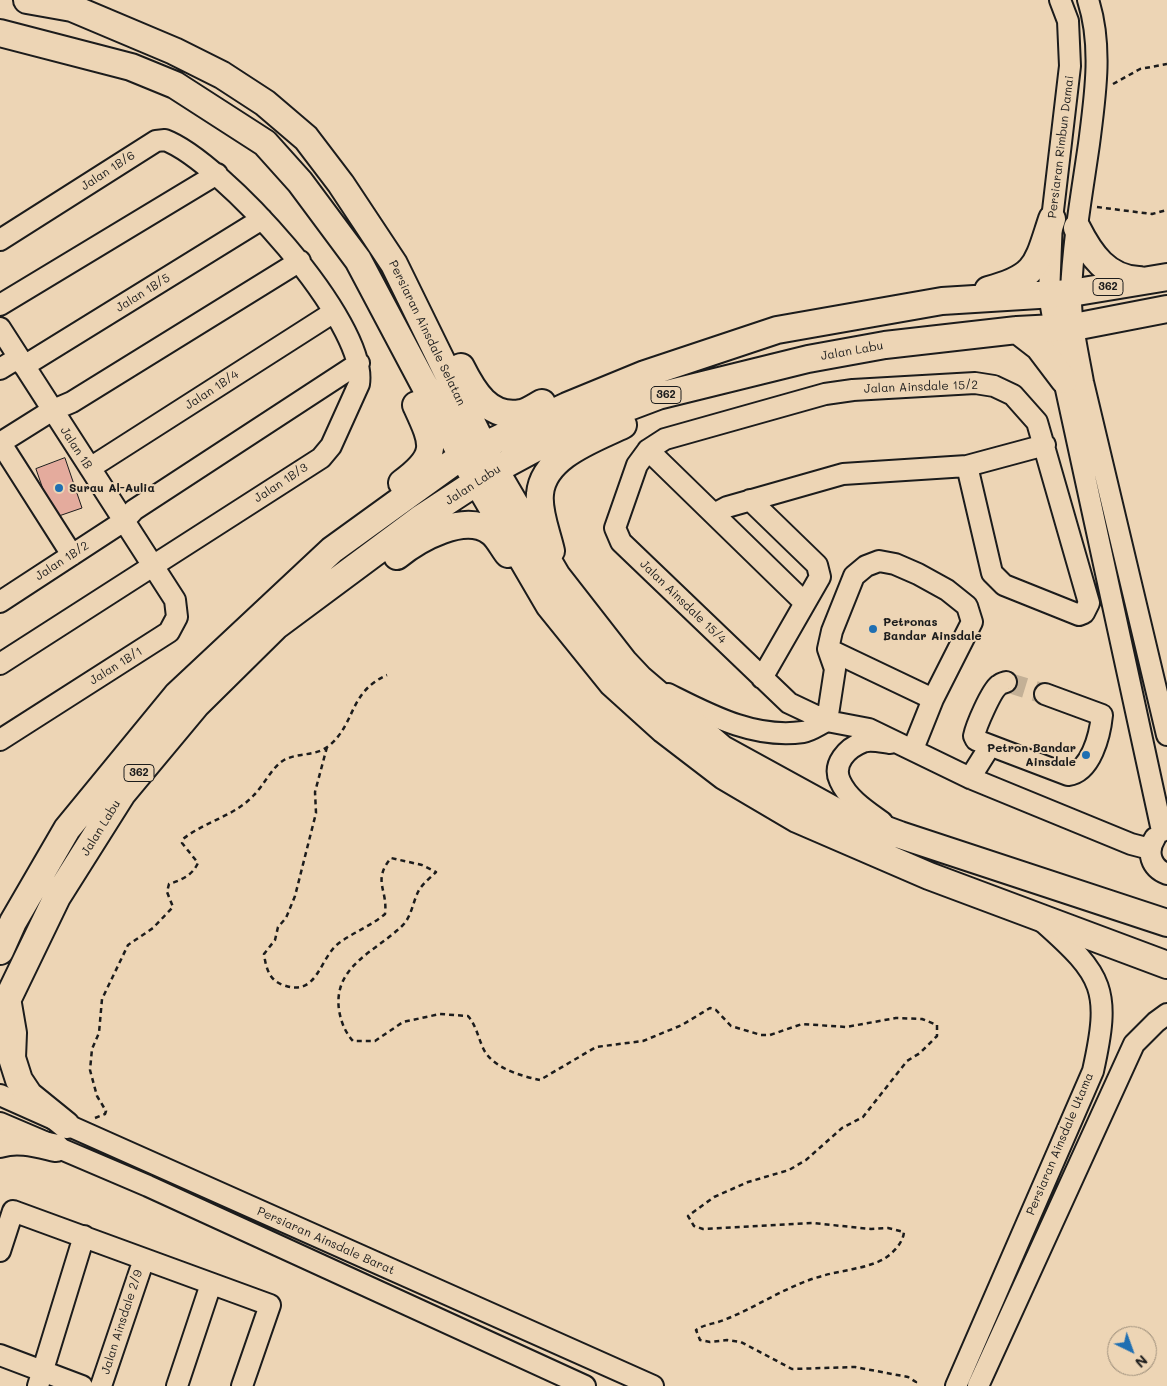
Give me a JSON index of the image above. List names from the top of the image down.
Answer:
{
  "streets": {
    "main road": ["362", "Persiaran Ainsdale Selatan", "Jalan Labu"],
    "street": [
      "Persiaran Rimbun Damai",
      "Jalan 1B/6",
      "Jalan 1B/5",
      "Jalan Ainsdale 15/2",
      "Jalan 1B/4",
      "Jalan 1B",
      "Jalan 1B/3",
      "Jalan 1B/2",
      "Jalan Ainsdale 15/4",
      "Jalan 1B/1",
      "Persiaran Ainsdale Utama",
      "Persiaran Ainsdale Barat",
      "Jalan Ainsdale 2/9"
    ]
  },
  "crossings": [
    ["Persiaran Rimbun Damai", "Jalan Labu"],
    ["Jalan 1B/6", "Jalan 1B/5"],
    ["Jalan 1B/6", "Jalan 1B/4"],
    ["Jalan 1B/6", "Jalan 1B/3"],
    ["Jalan 1B/6", "Jalan 1B/2"],
    ["Jalan 1B/5", "Jalan 1B"],
    ["Persiaran Ainsdale Selatan", "Jalan Labu"],
    ["Jalan Ainsdale 15/2", "Jalan Ainsdale 15/4"],
    ["Jalan 1B/4", "Jalan 1B"],
    ["Jalan 1B", "Jalan 1B/3"],
    ["Jalan 1B", "Jalan 1B/2"],
    ["Jalan 1B", "Jalan 1B/1"],
    ["Jalan 1B/3", "Jalan 1B/2"],
    ["Jalan 1B/3", "Jalan 1B/1"]
  ],
  "places": ["Surau Al-Aulia", "Petronas Bandar Ainsdale", "Petron Bandar Ainsdale"],
  "north": "bottom right"
}
